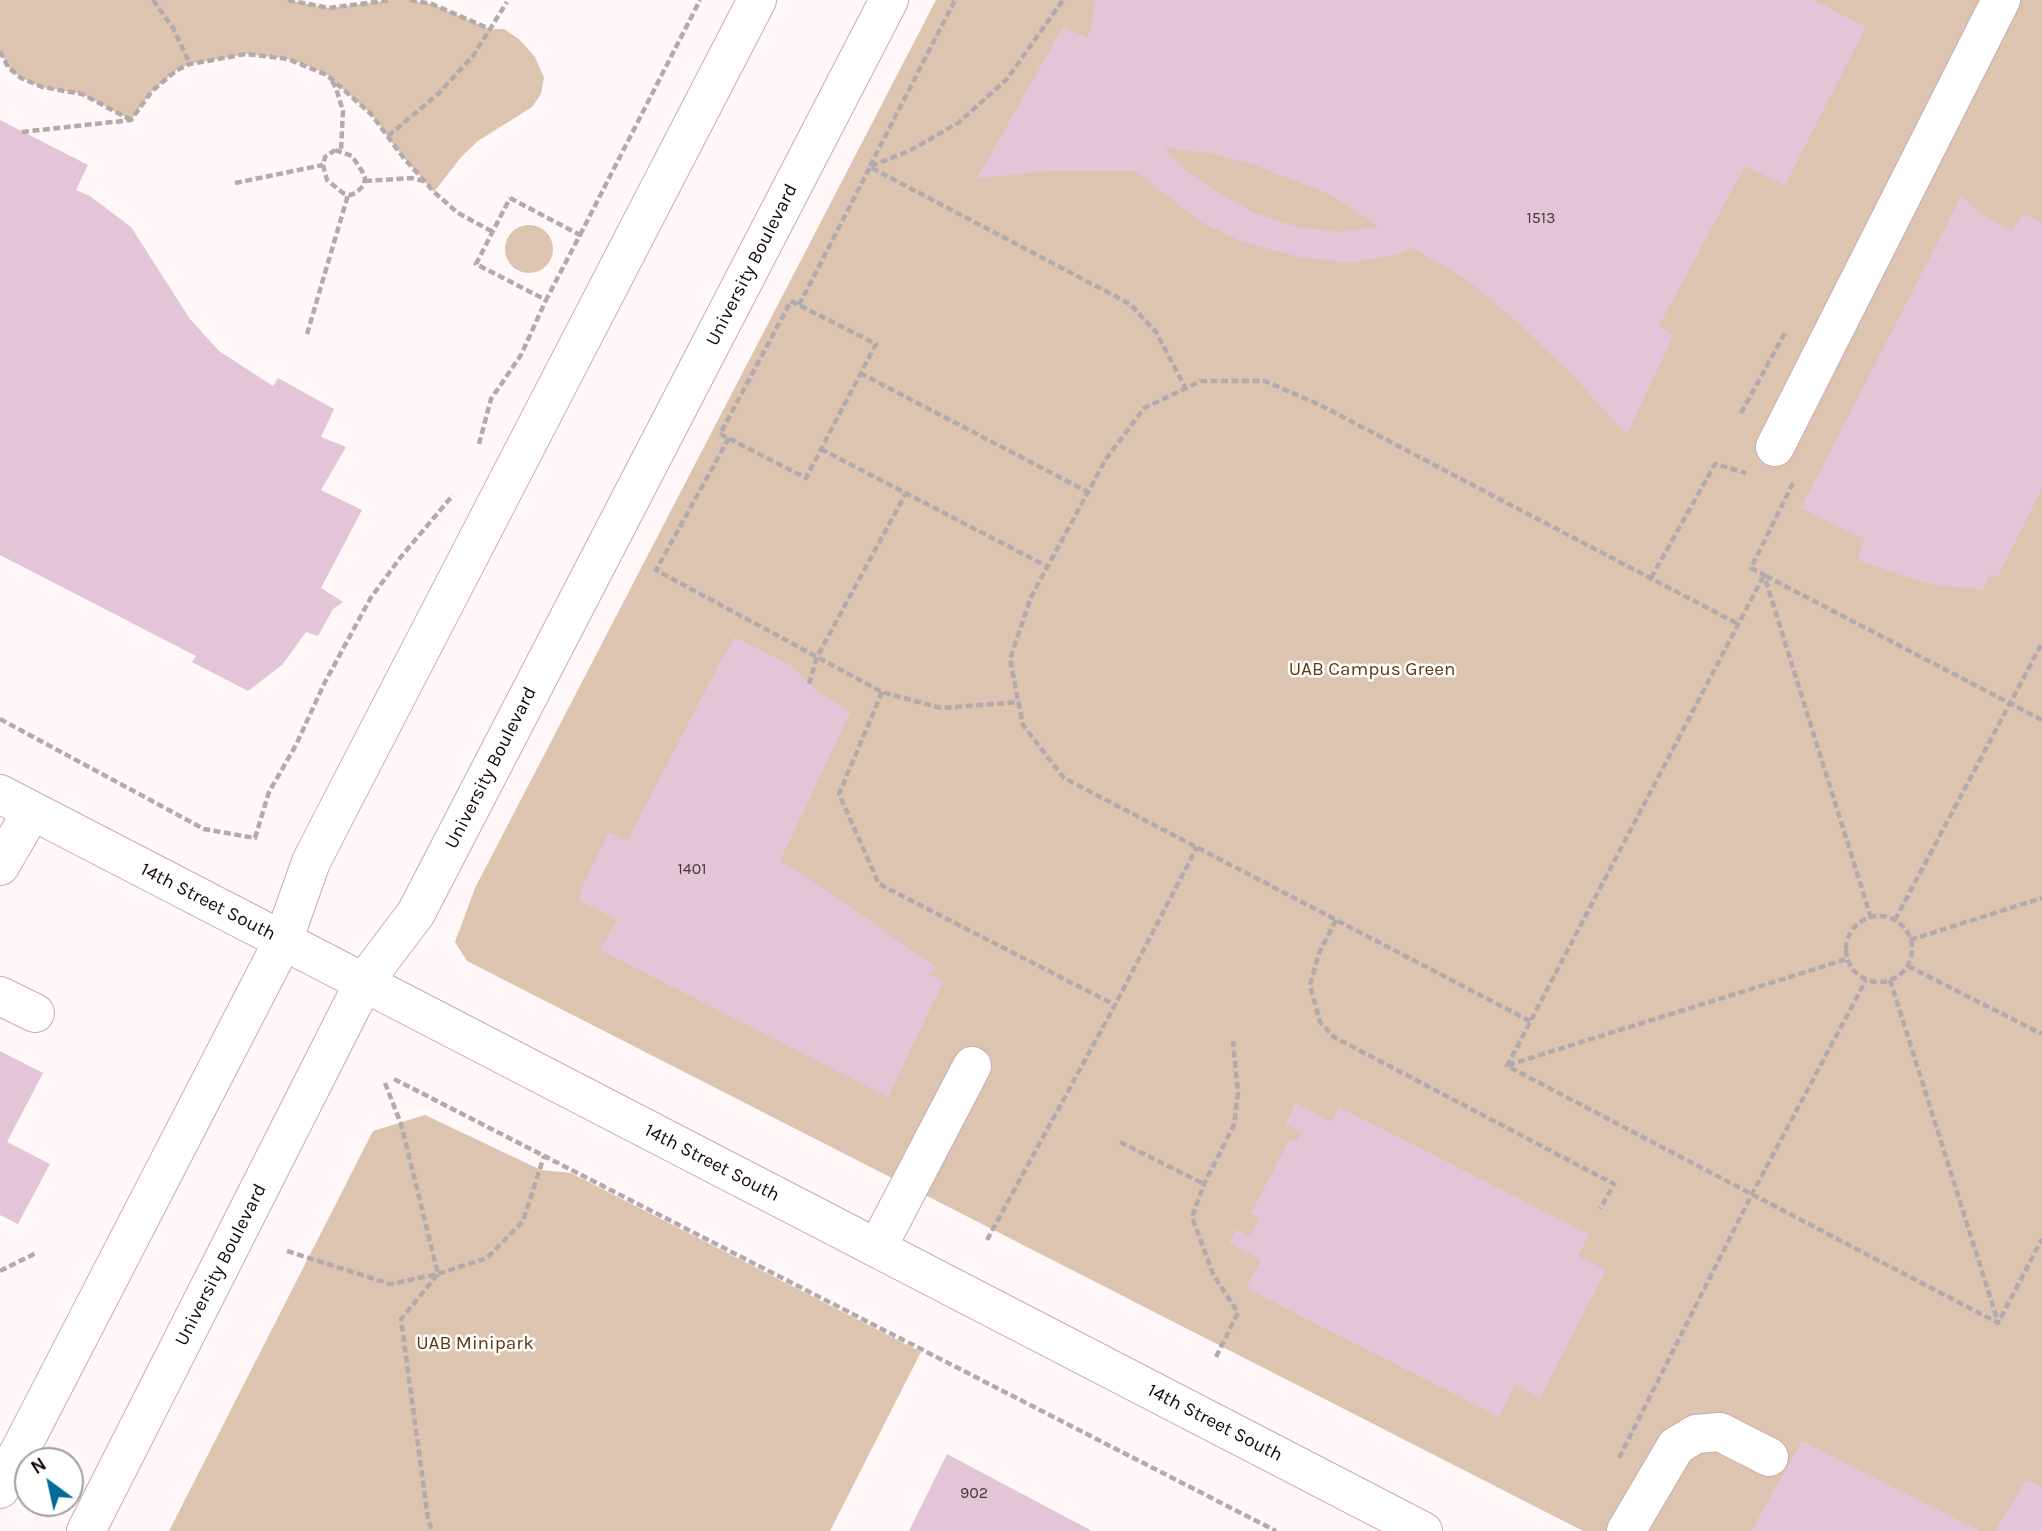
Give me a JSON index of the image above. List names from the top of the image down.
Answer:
{
  "streets": {
    "main road": ["University Boulevard", "14th Street South"]
  },
  "crossings": [
    ["University Boulevard", "14th Street South"]
  ],
  "parks": ["UAB Campus Green", "UAB Minipark"],
  "house_numbers": ["1513", "1401", "902"],
  "north": "top left"
}
